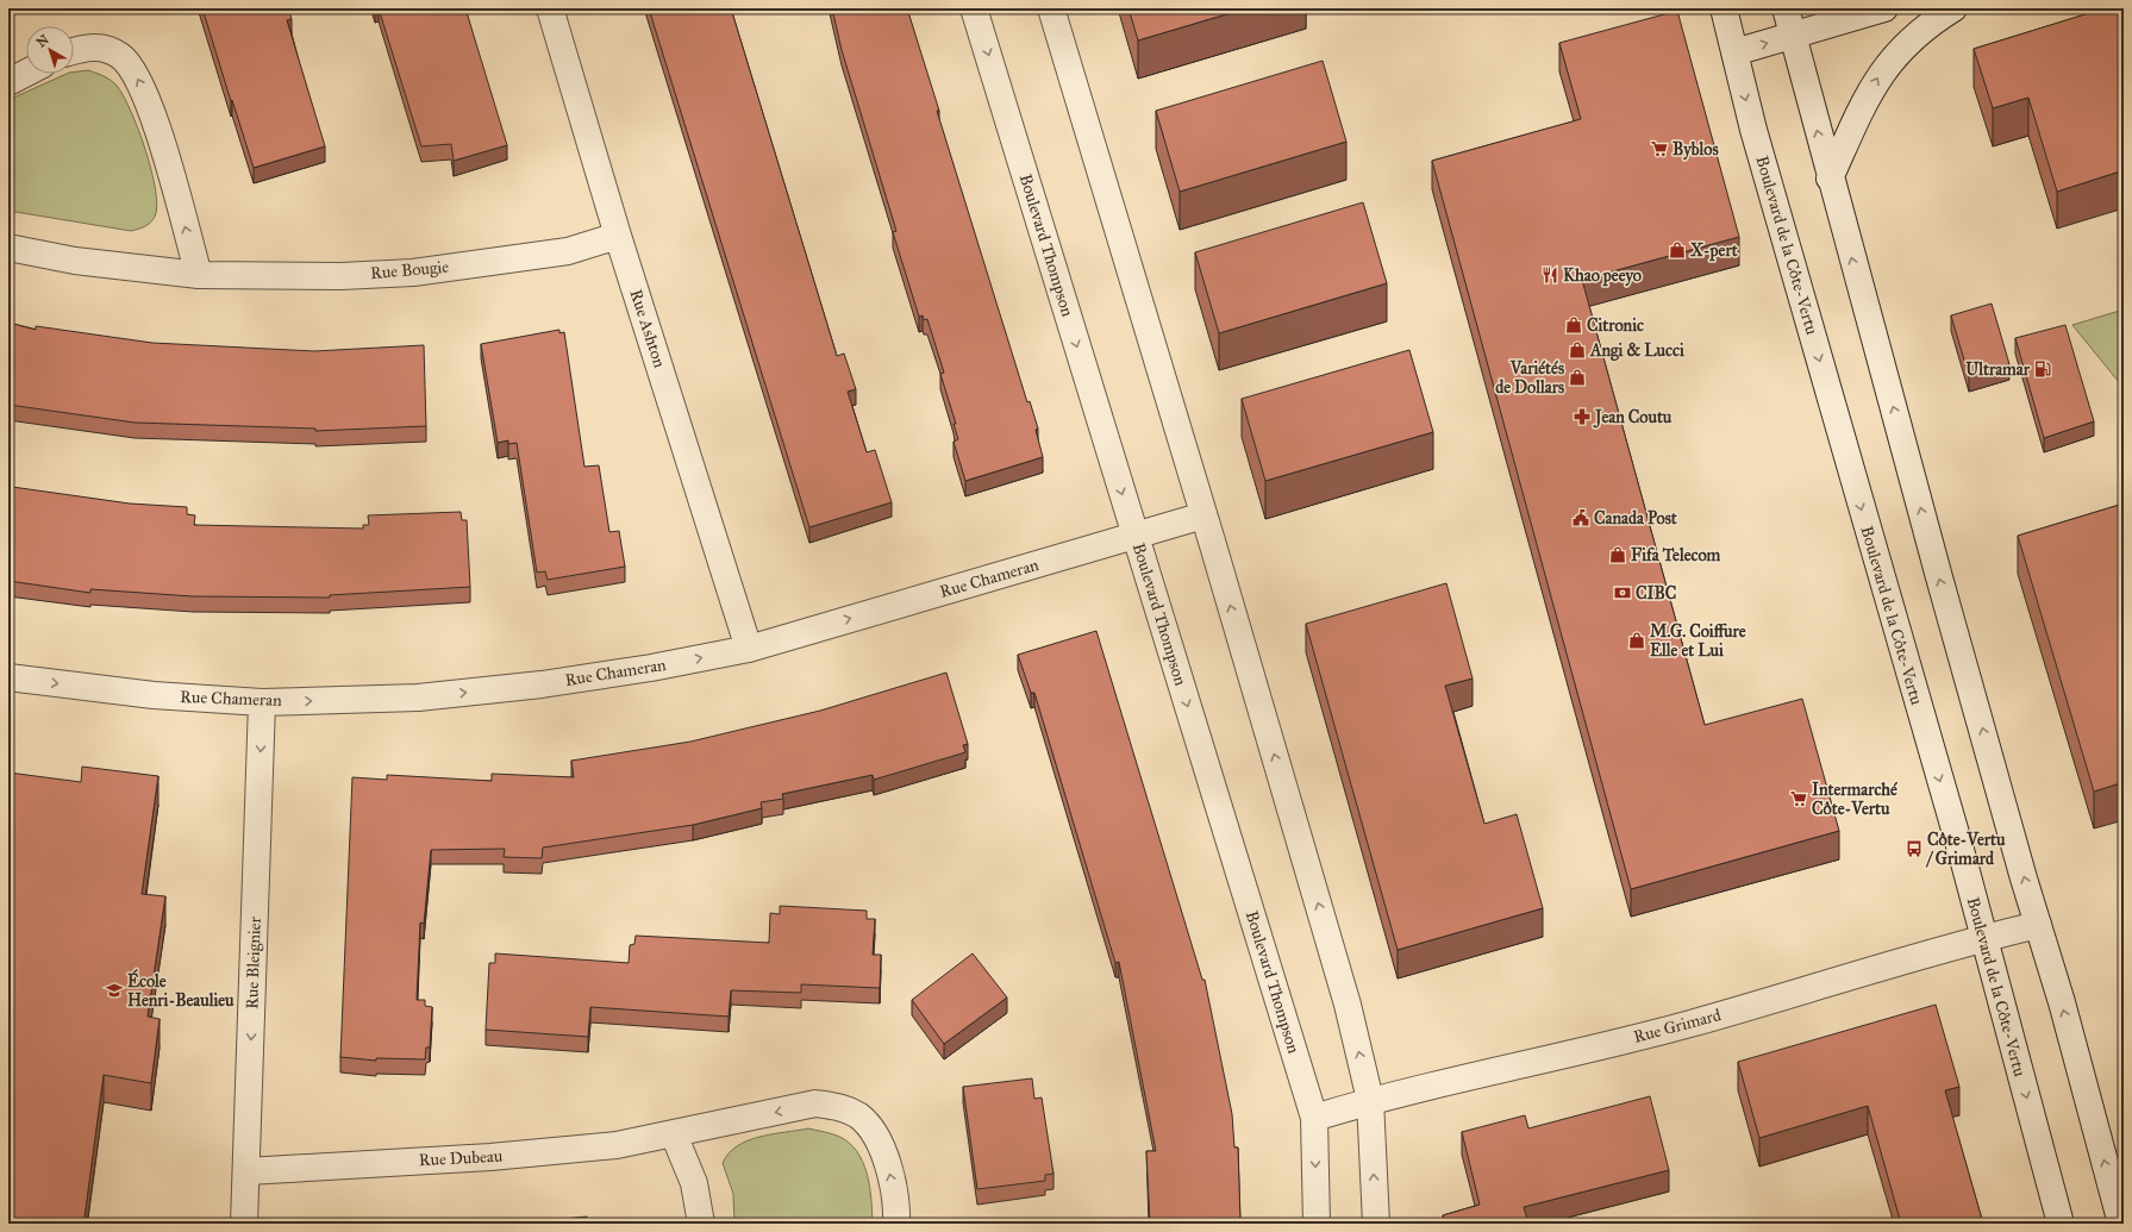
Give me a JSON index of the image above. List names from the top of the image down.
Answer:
{
  "streets": {
    "street": [
      "Boulevard Thompson",
      "Boulevard de la Côte-Vertu",
      "Rue Bougie",
      "Rue Ashton",
      "Rue Chameran",
      "Rue Bleignier",
      "Rue Grimard",
      "Rue Dubeau"
    ]
  },
  "crossings": [
    ["Boulevard Thompson", "Rue Chameran"],
    ["Boulevard Thompson", "Rue Grimard"],
    ["Boulevard de la Côte-Vertu", "Rue Grimard"],
    ["Rue Bougie", "Rue Ashton"],
    ["Rue Ashton", "Rue Chameran"],
    ["Rue Chameran", "Rue Bleignier"],
    ["Rue Bleignier", "Rue Dubeau"]
  ],
  "one_way": ["Rue Chameran", "Rue Bleignier"],
  "places": {
    "supermarket": ["Byblos", "Intermarché Côte-Vertu"],
    "shop": [
      "X-pert",
      "Citronic",
      "Angi & Lucci",
      "Variétés de Dollars",
      "Fifa Telecom",
      "M.G. Coiffure Elle et Lui"
    ],
    "restaurant": ["Khao peeyo"],
    "fuel station": ["Ultramar"],
    "pharmacy": ["Jean Coutu"],
    "public building": ["Canada Post"],
    "bank": ["CIBC"],
    "bus stop": ["Côte-Vertu / Grimard"],
    "school or university": ["École Henri-Beaulieu"]
  },
  "north": "top left"
}
